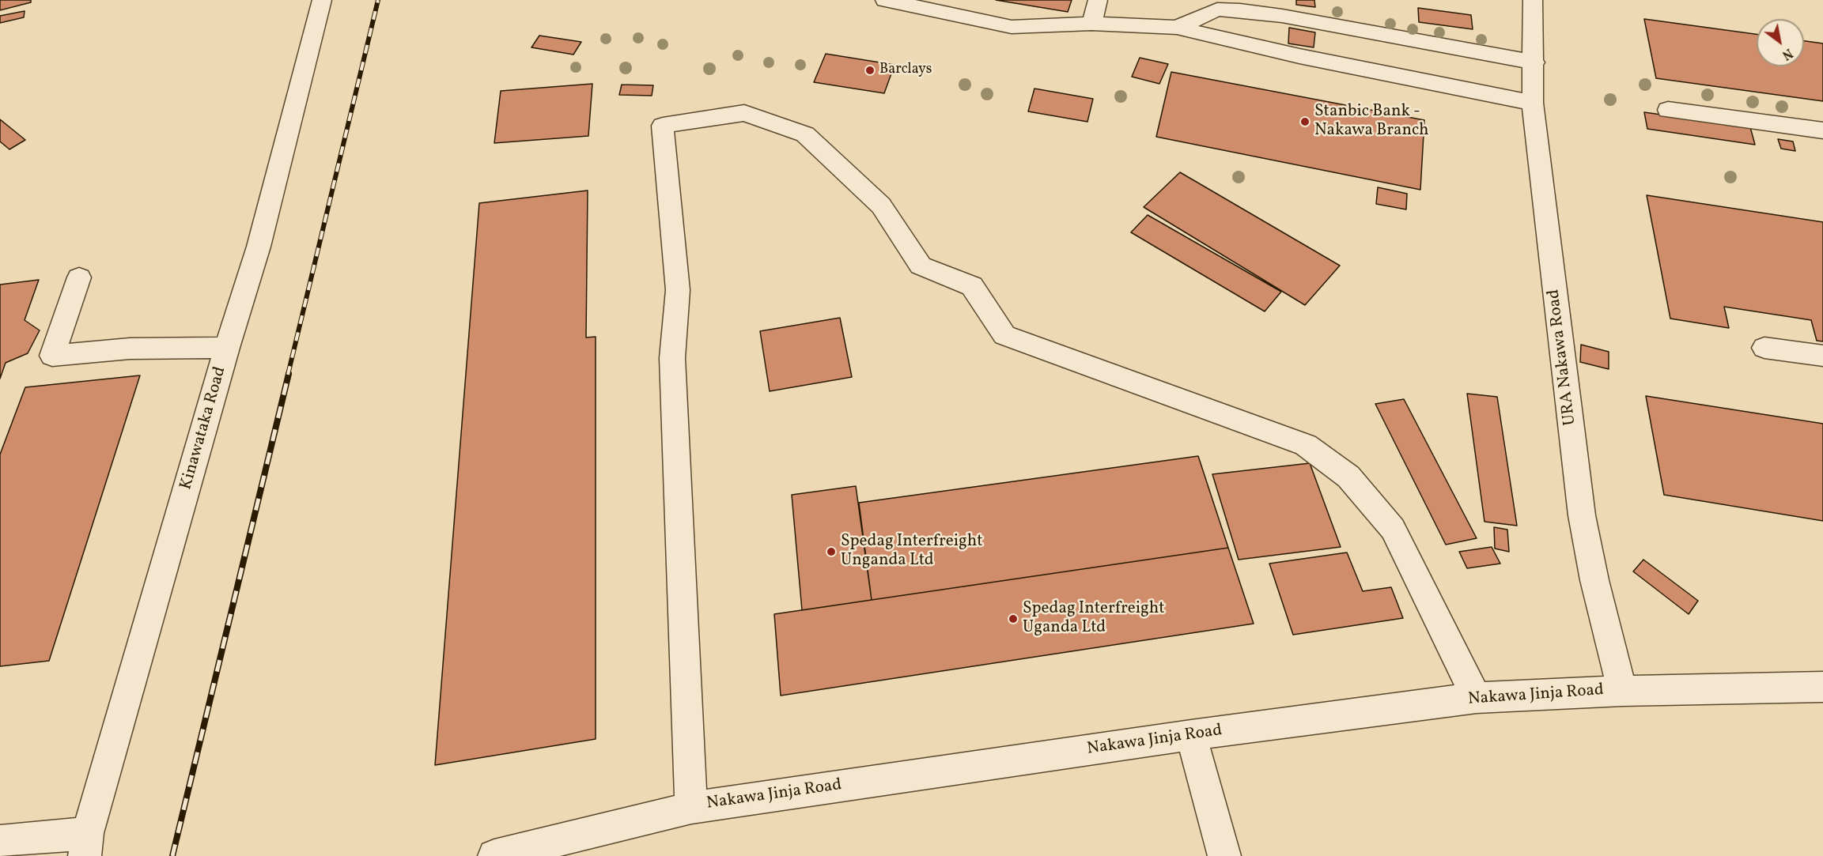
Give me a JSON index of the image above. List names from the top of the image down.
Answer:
{
  "streets": {
    "street": ["URA Nakawa Road", "Kinawataka Road", "Nakawa Jinja Road"]
  },
  "crossings": [
    ["URA Nakawa Road", "Nakawa Jinja Road"]
  ],
  "places": [
    "Barclays",
    "Stanbic Bank - Nakawa Branch",
    "Spedag Interfreight Unganda Ltd",
    "Spedag Interfreight Uganda Ltd"
  ],
  "north": "bottom right"
}
